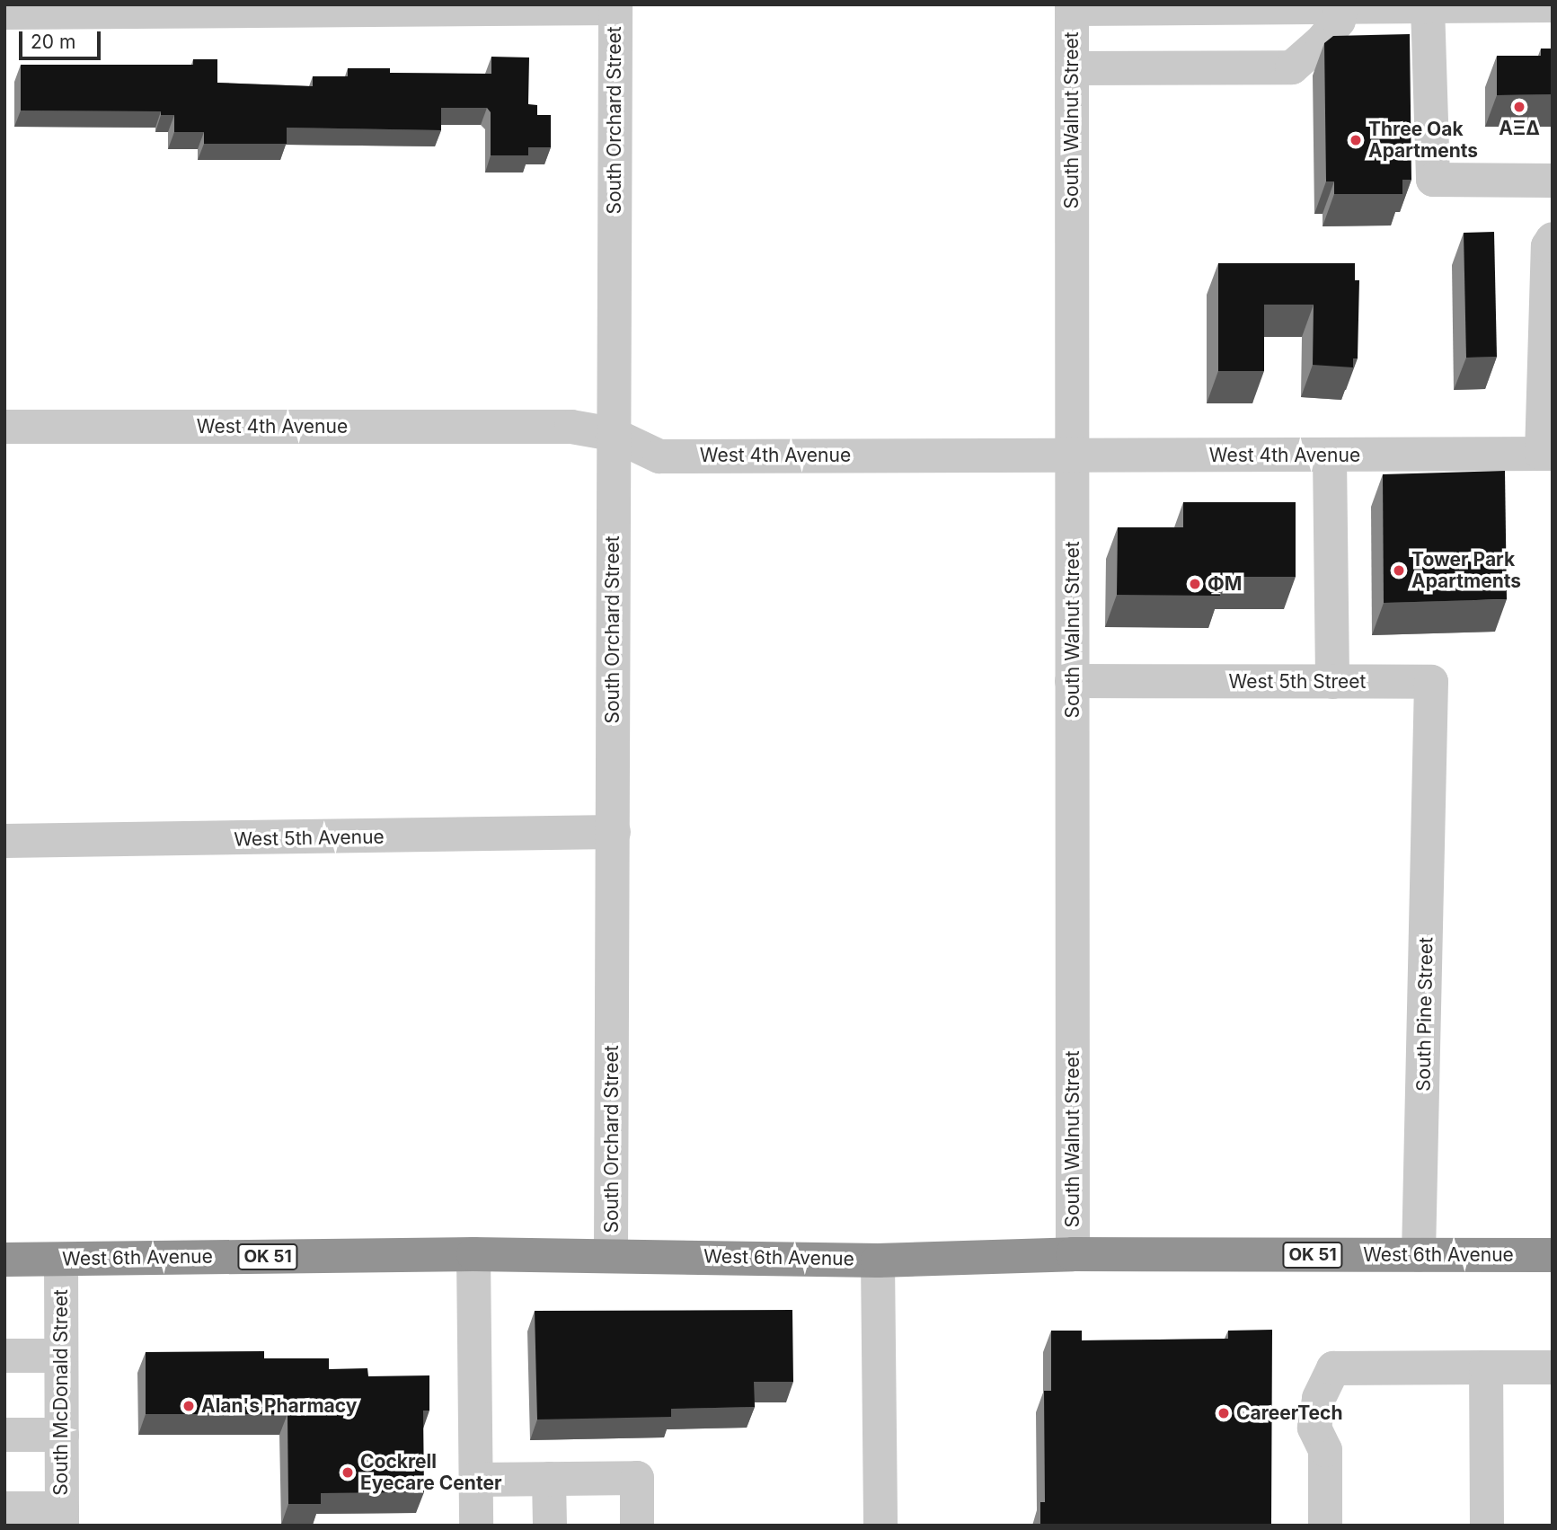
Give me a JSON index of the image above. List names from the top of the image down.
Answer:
{
  "streets": {
    "highway": ["OK 51", "West 6th Avenue"],
    "street": [
      "South Orchard Street",
      "South Walnut Street",
      "West 4th Avenue",
      "West 5th Street",
      "West 5th Avenue",
      "South Pine Street",
      "South McDonald Street"
    ]
  },
  "crossings": [
    ["South Orchard Street", "West 4th Avenue"],
    ["South Orchard Street", "West 5th Avenue"],
    ["South Orchard Street", "West 6th Avenue"],
    ["South Walnut Street", "West 4th Avenue"],
    ["South Walnut Street", "West 5th Street"],
    ["South Walnut Street", "West 6th Avenue"],
    ["West 5th Street", "South Pine Street"],
    ["South Pine Street", "West 6th Avenue"],
    ["West 6th Avenue", "South McDonald Street"]
  ],
  "places": [
    "ΑΞΔ",
    "Three Oak Apartments",
    "Tower Park Apartments",
    "ΦΜ",
    "Alan's Pharmacy",
    "CareerTech",
    "Cockrell Eyecare Center"
  ],
  "scale_bar": "20 m"
}
